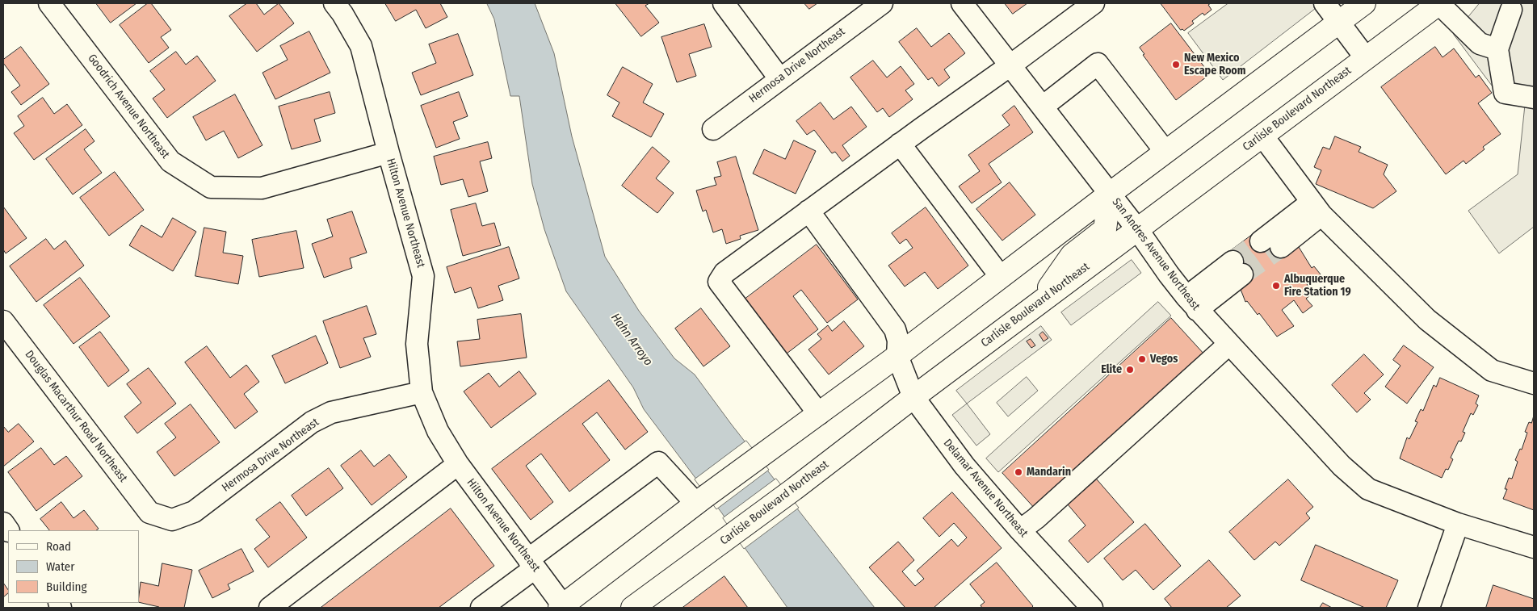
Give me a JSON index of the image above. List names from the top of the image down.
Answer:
{
  "streets": {
    "main road": ["Carlisle Boulevard Northeast"],
    "street": [
      "Hermosa Drive Northeast",
      "Goodrich Avenue Northeast",
      "Hilton Avenue Northeast",
      "San Andres Avenue Northeast",
      "Douglas Macarthur Road Northeast",
      "Delamar Avenue Northeast"
    ]
  },
  "crossings": [
    ["Hermosa Drive Northeast", "Hilton Avenue Northeast"],
    ["Hermosa Drive Northeast", "Douglas Macarthur Road Northeast"],
    ["Goodrich Avenue Northeast", "Hilton Avenue Northeast"],
    ["Carlisle Boulevard Northeast", "San Andres Avenue Northeast"],
    ["Carlisle Boulevard Northeast", "Delamar Avenue Northeast"]
  ],
  "water": ["Hahn Arroyo"],
  "places": [
    "New Mexico Escape Room",
    "Albuquerque Fire Station 19",
    "Vegos",
    "Elite",
    "Mandarin"
  ],
  "legend": ["Road", "Water", "Building"]
}
